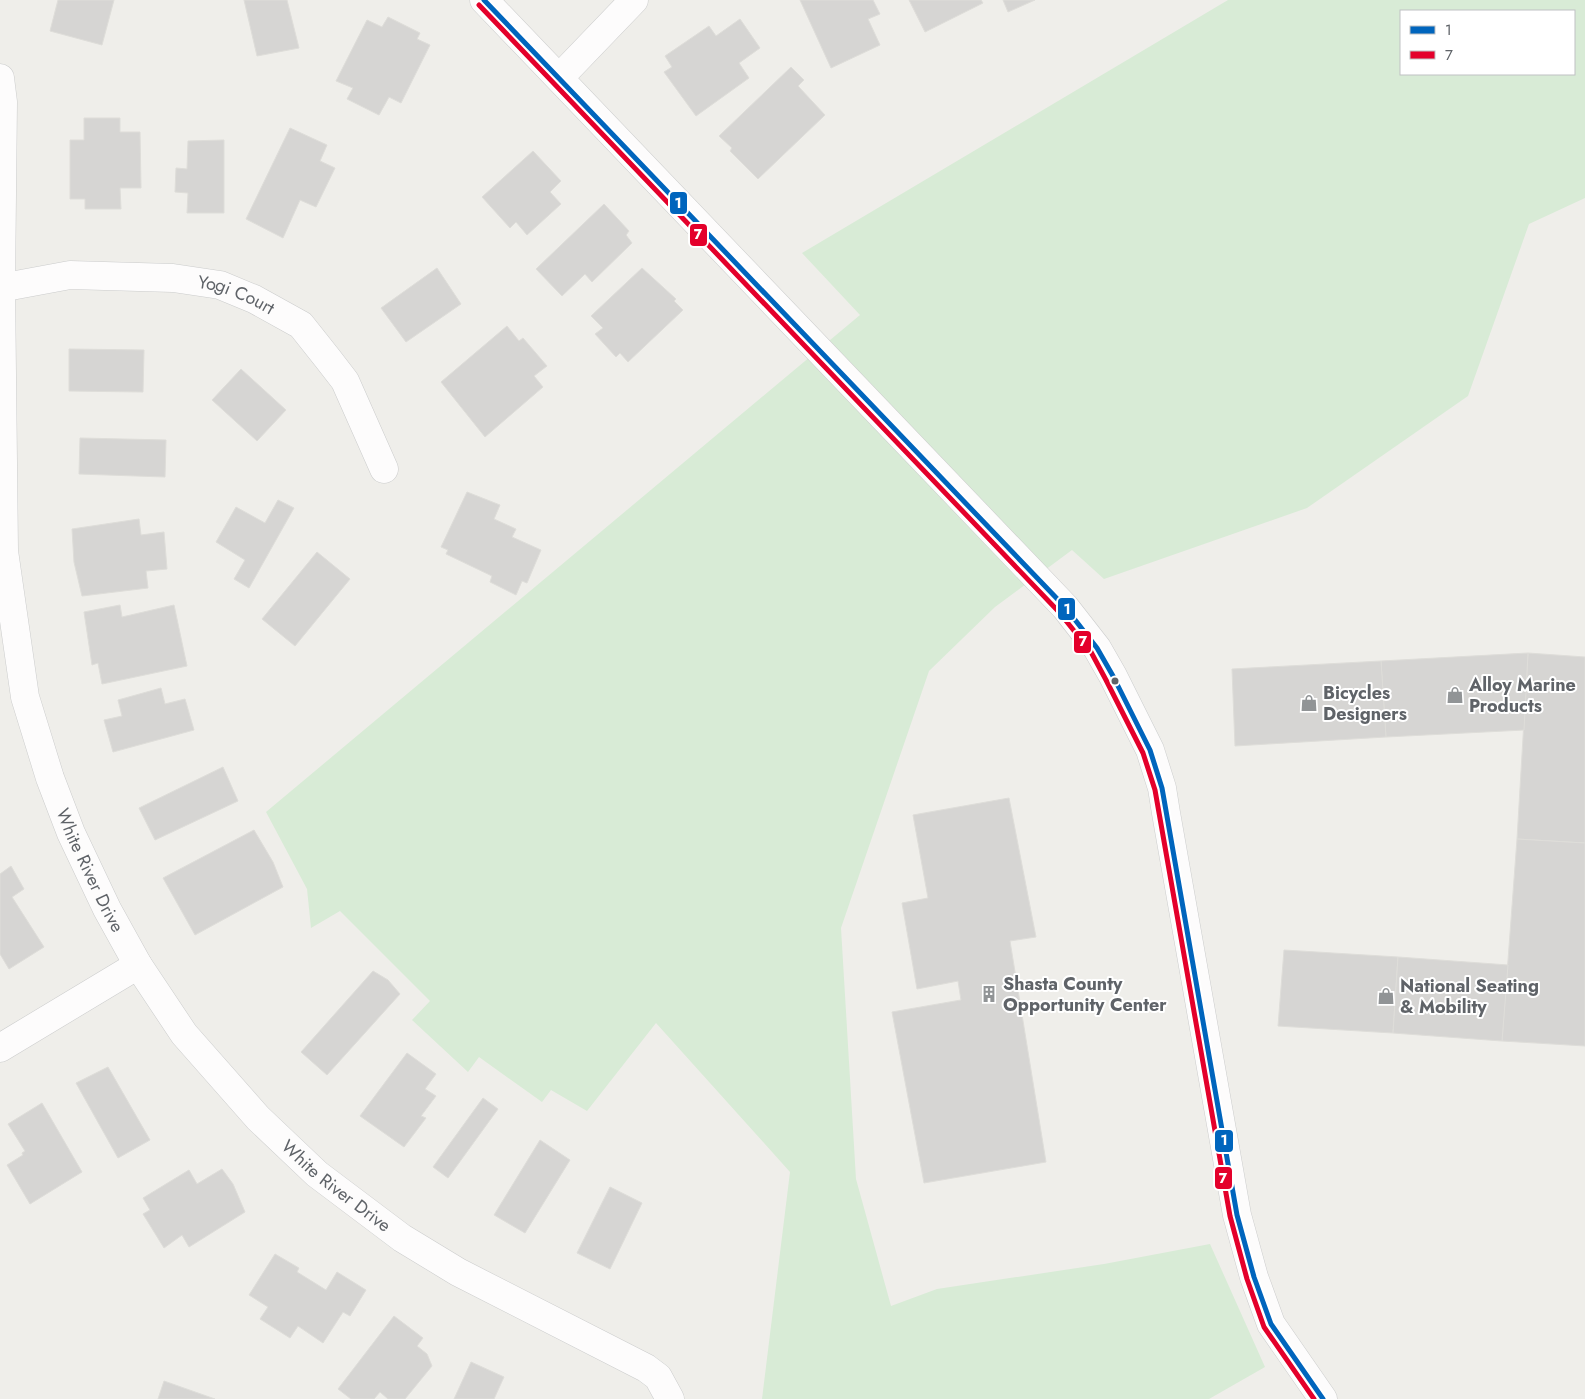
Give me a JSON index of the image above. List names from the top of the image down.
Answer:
{
  "streets": {
    "street": ["Yogi Court", "White River Drive"]
  },
  "crossings": [
    ["Yogi Court", "White River Drive"]
  ],
  "places": {
    "shop": ["Alloy Marine Products", "Bicycles Designers", "National Seating & Mobility"],
    "building": ["Shasta County Opportunity Center"]
  },
  "lines": ["transit line 1", "transit line 7"],
  "legend": ["1", "7"]
}
